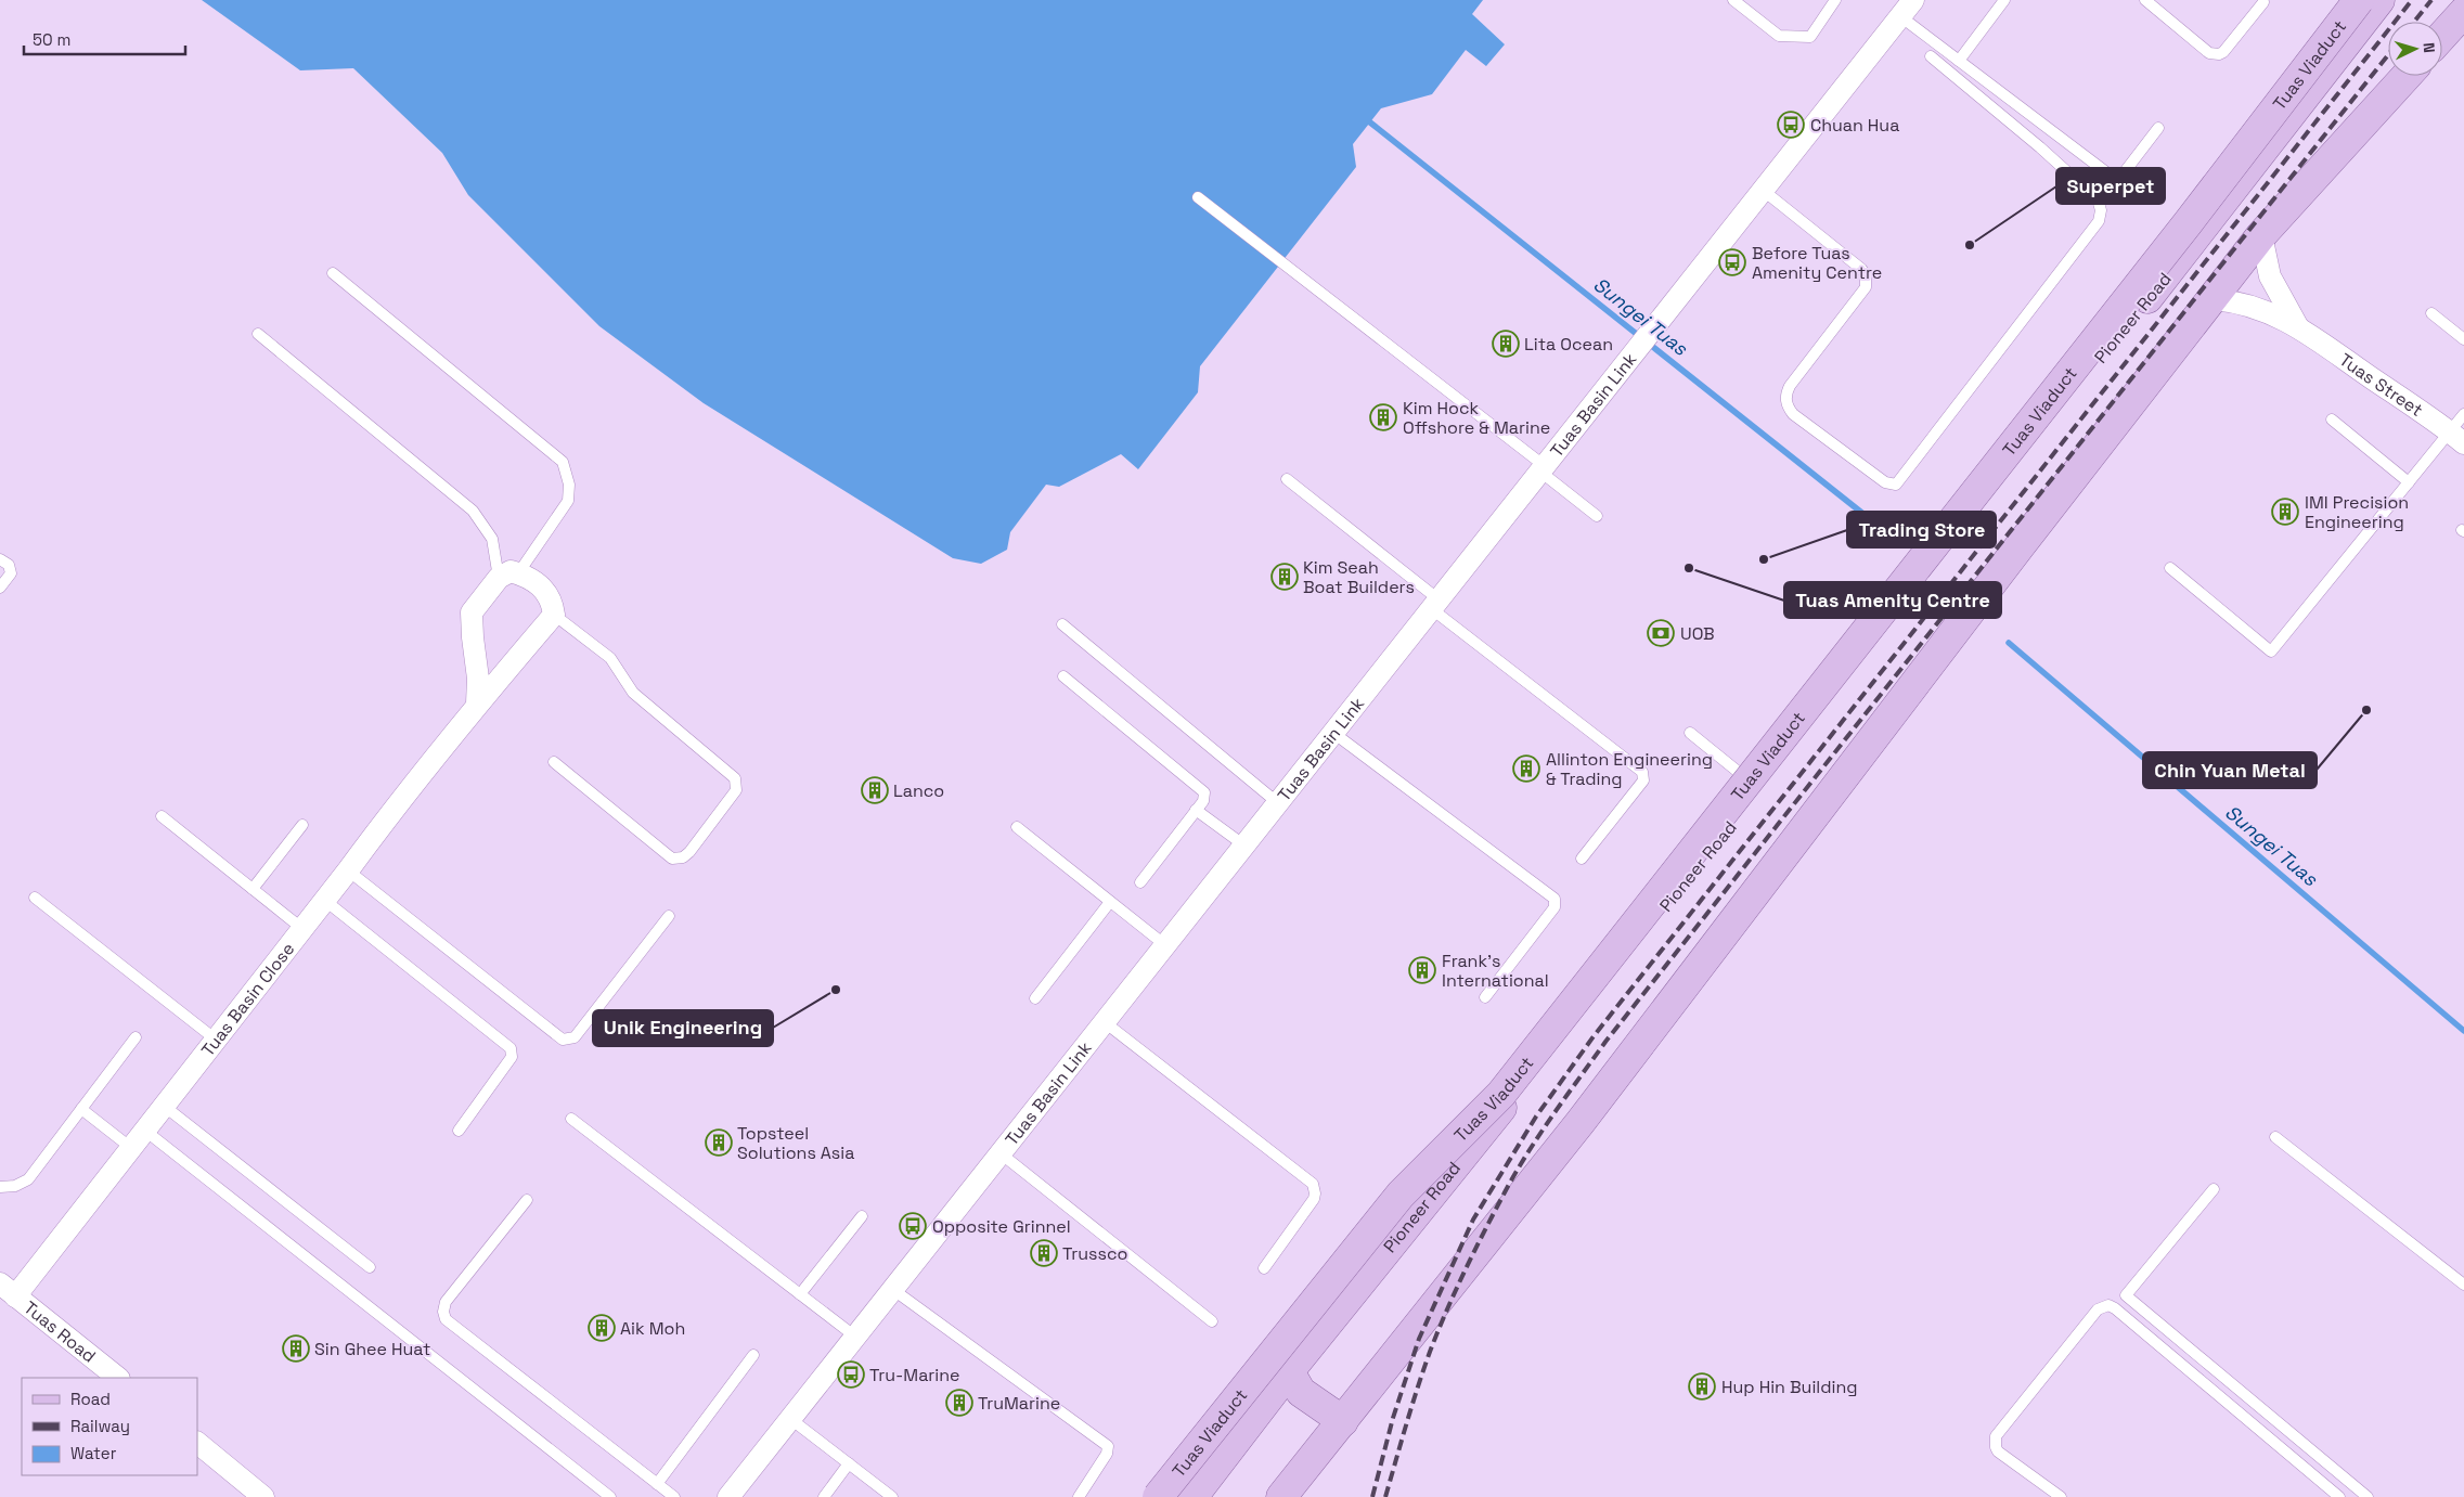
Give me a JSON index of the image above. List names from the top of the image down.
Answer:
{
  "streets": {
    "main road": ["Tuas Viaduct", "Pioneer Road"],
    "street": [
      "Tuas Street",
      "Tuas Basin Link",
      "Tuas Basin Close",
      "Tuas Road"
    ]
  },
  "crossings": [
    ["Tuas Basin Close", "Tuas Road"]
  ],
  "water": ["Sungei Tuas"],
  "places": {
    "bus stop": [
      "Chuan Hua",
      "Before Tuas Amenity Centre",
      "Opposite Grinnel",
      "Tru-Marine"
    ],
    "other": [
      "Superpet",
      "Trading Store",
      "Tuas Amenity Centre",
      "Chin Yuan Metal",
      "Unik Engineering"
    ],
    "building": [
      "Lita Ocean",
      "Kim Hock Offshore & Marine",
      "IMI Precision Engineering",
      "Kim Seah Boat Builders",
      "Allinton Engineering & Trading",
      "Lanco",
      "Frank's International",
      "Topsteel Solutions Asia",
      "Trussco",
      "Aik Moh",
      "Sin Ghee Huat",
      "Hup Hin Building",
      "TruMarine"
    ],
    "bank": ["UOB"]
  },
  "legend": ["Road", "Railway", "Water"],
  "scale_bar": "50 m",
  "north": "right"
}
